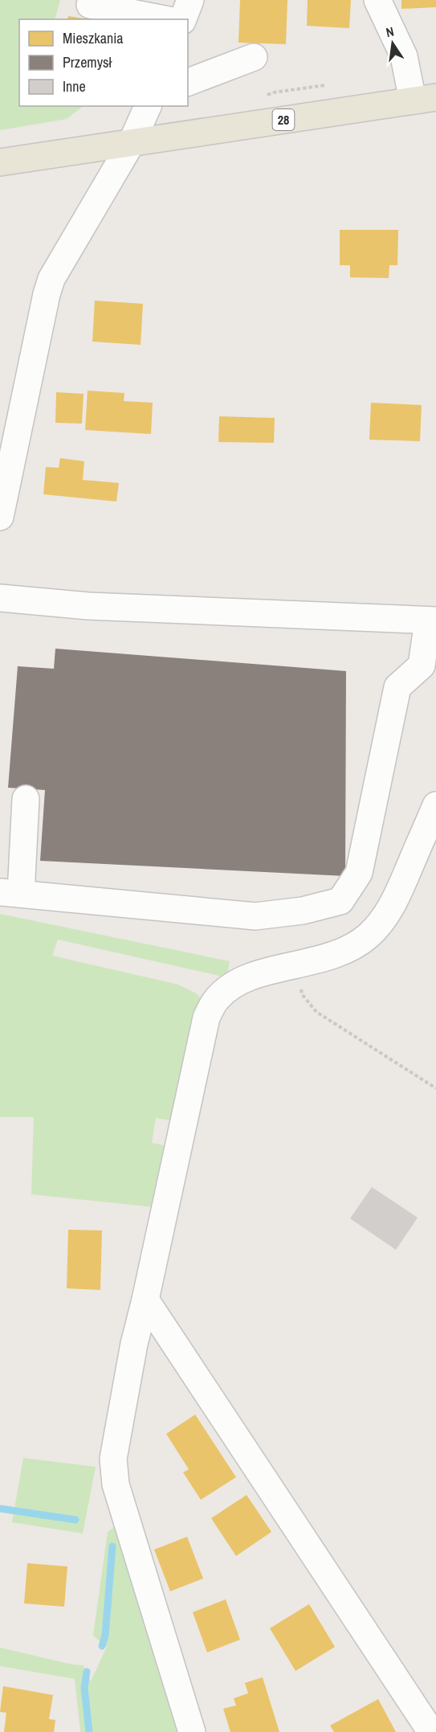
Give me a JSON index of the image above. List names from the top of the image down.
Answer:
{
  "streets": {
    "main road": ["28"]
  },
  "legend": ["Mieszkania", "Przemysł", "Inne"],
  "north": "top"
}
